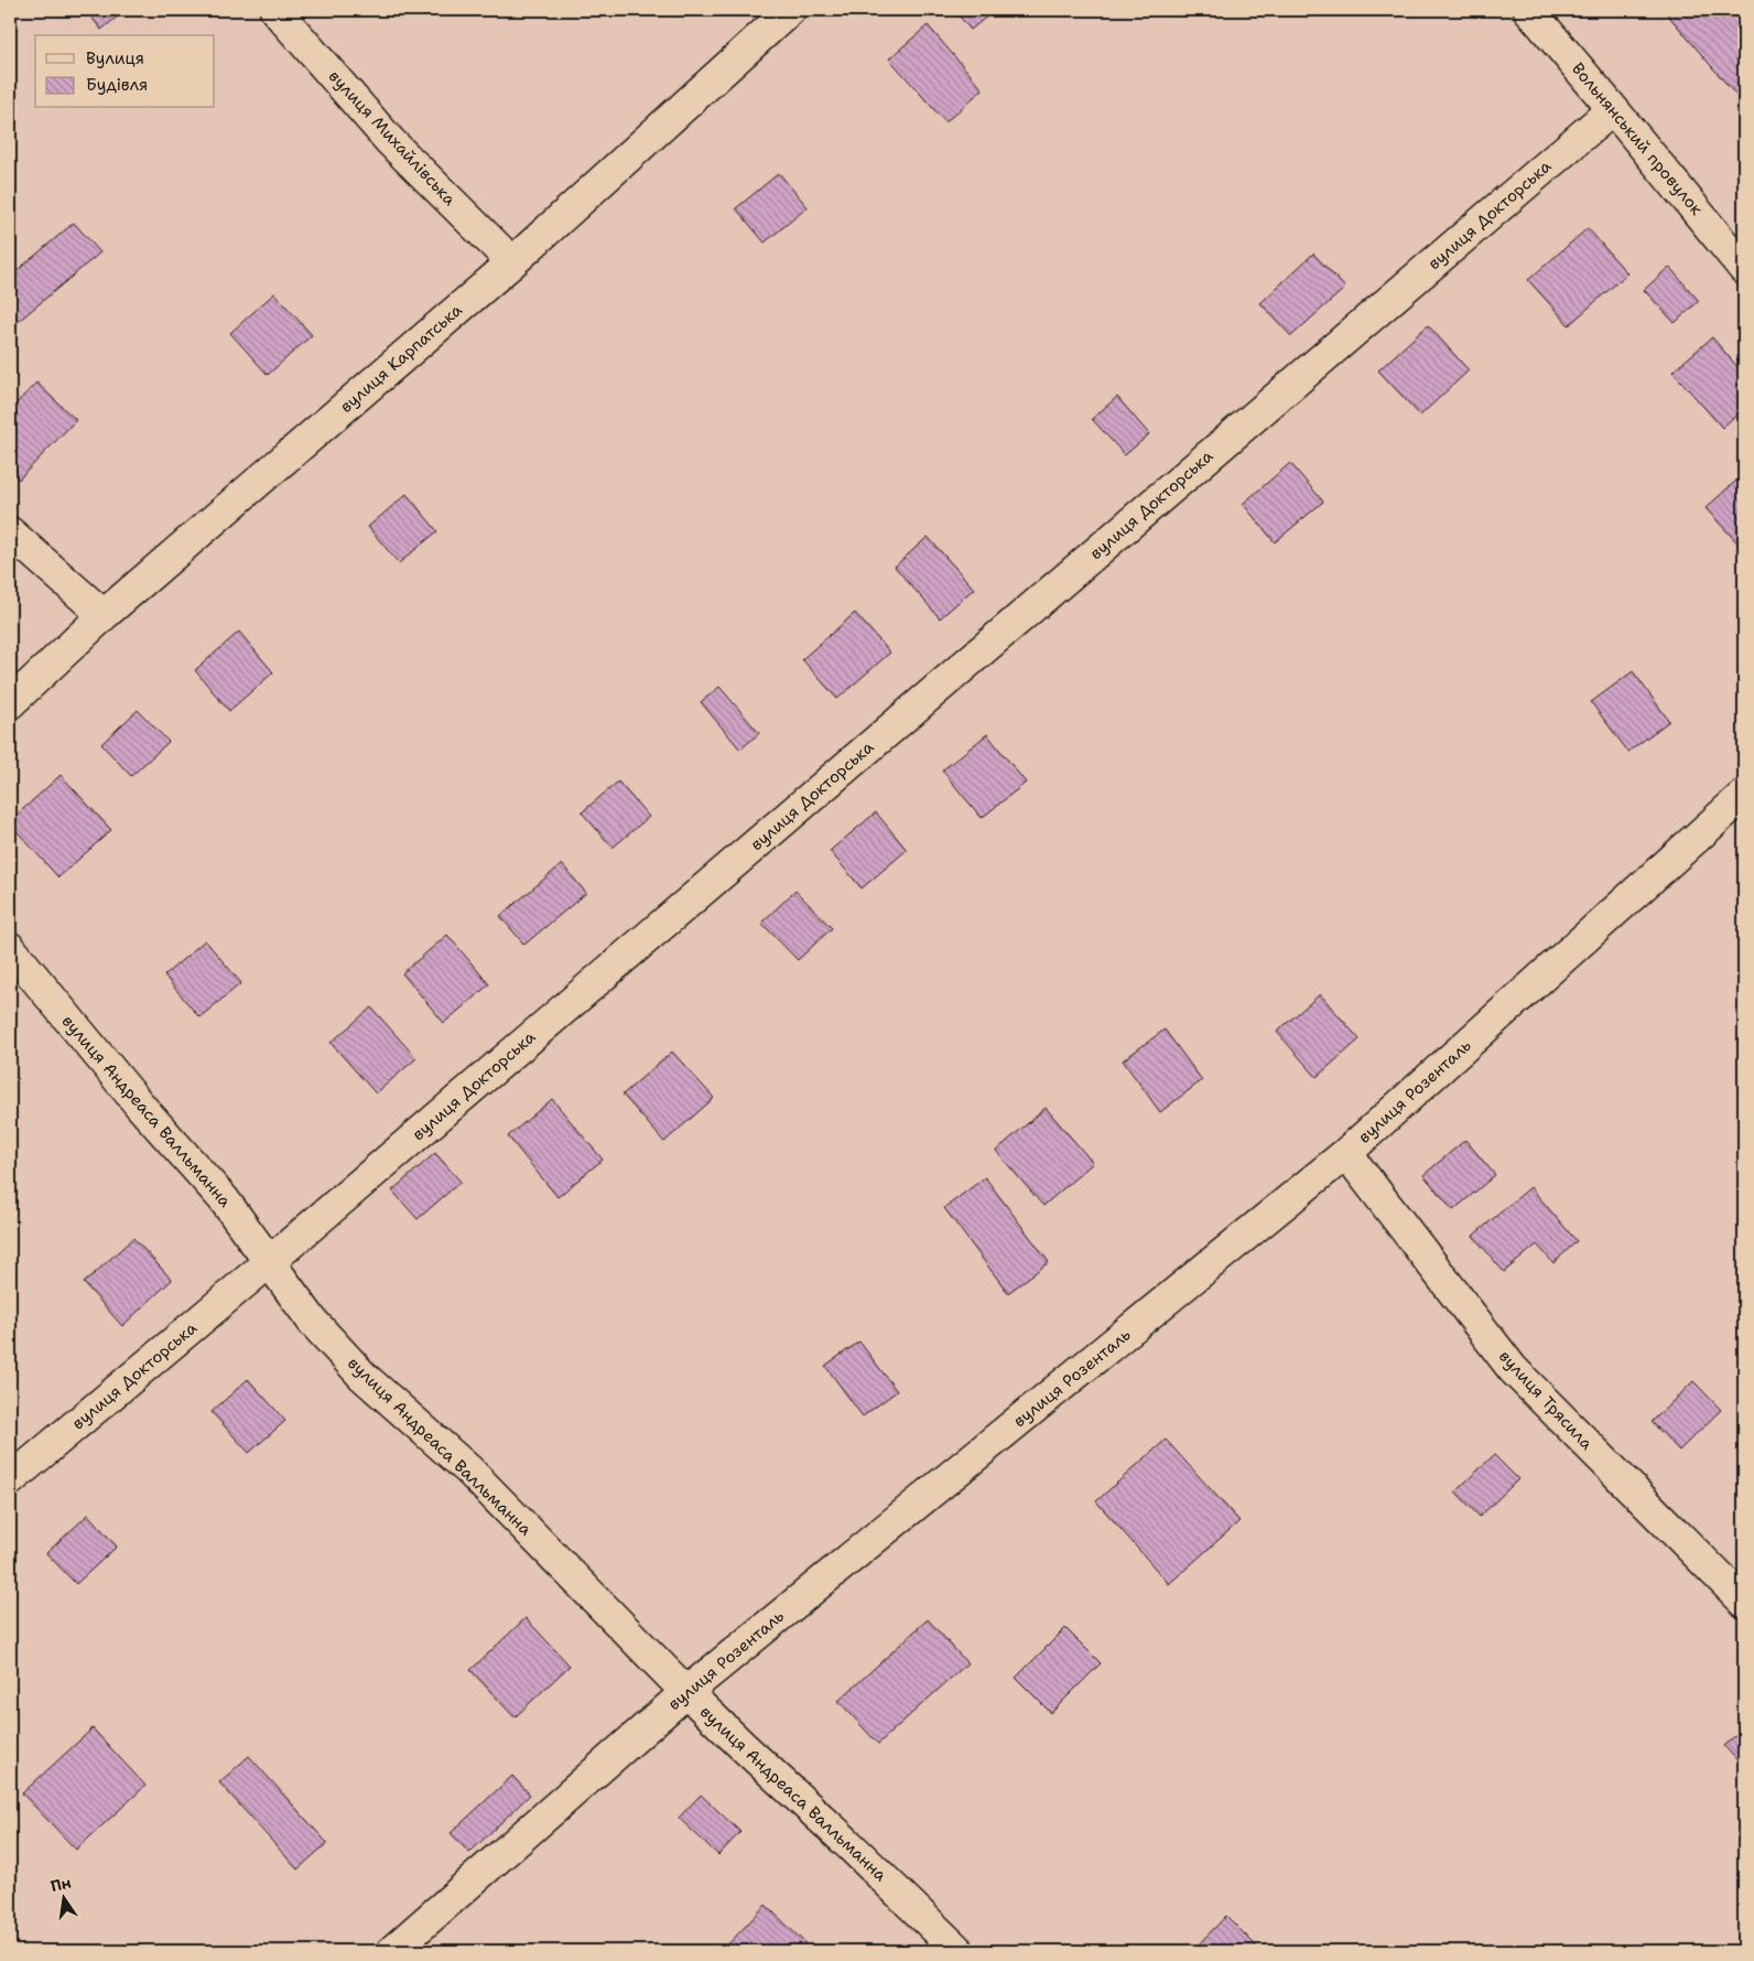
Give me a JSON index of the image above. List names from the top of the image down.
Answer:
{
  "streets": {
    "street": [
      "вулиця Михайлівська",
      "Вольнянський провулок",
      "вулиця Докторська",
      "вулиця Карпатська",
      "вулиця Розенталь",
      "вулиця Андреаса Валльманна",
      "вулиця Трясила"
    ]
  },
  "crossings": [
    ["вулиця Михайлівська", "вулиця Карпатська"],
    ["Вольнянський провулок", "вулиця Докторська"],
    ["вулиця Докторська", "вулиця Андреаса Валльманна"],
    ["вулиця Розенталь", "вулиця Андреаса Валльманна"],
    ["вулиця Розенталь", "вулиця Трясила"]
  ],
  "legend": ["Вулиця", "Будівля"],
  "north": "top"
}
